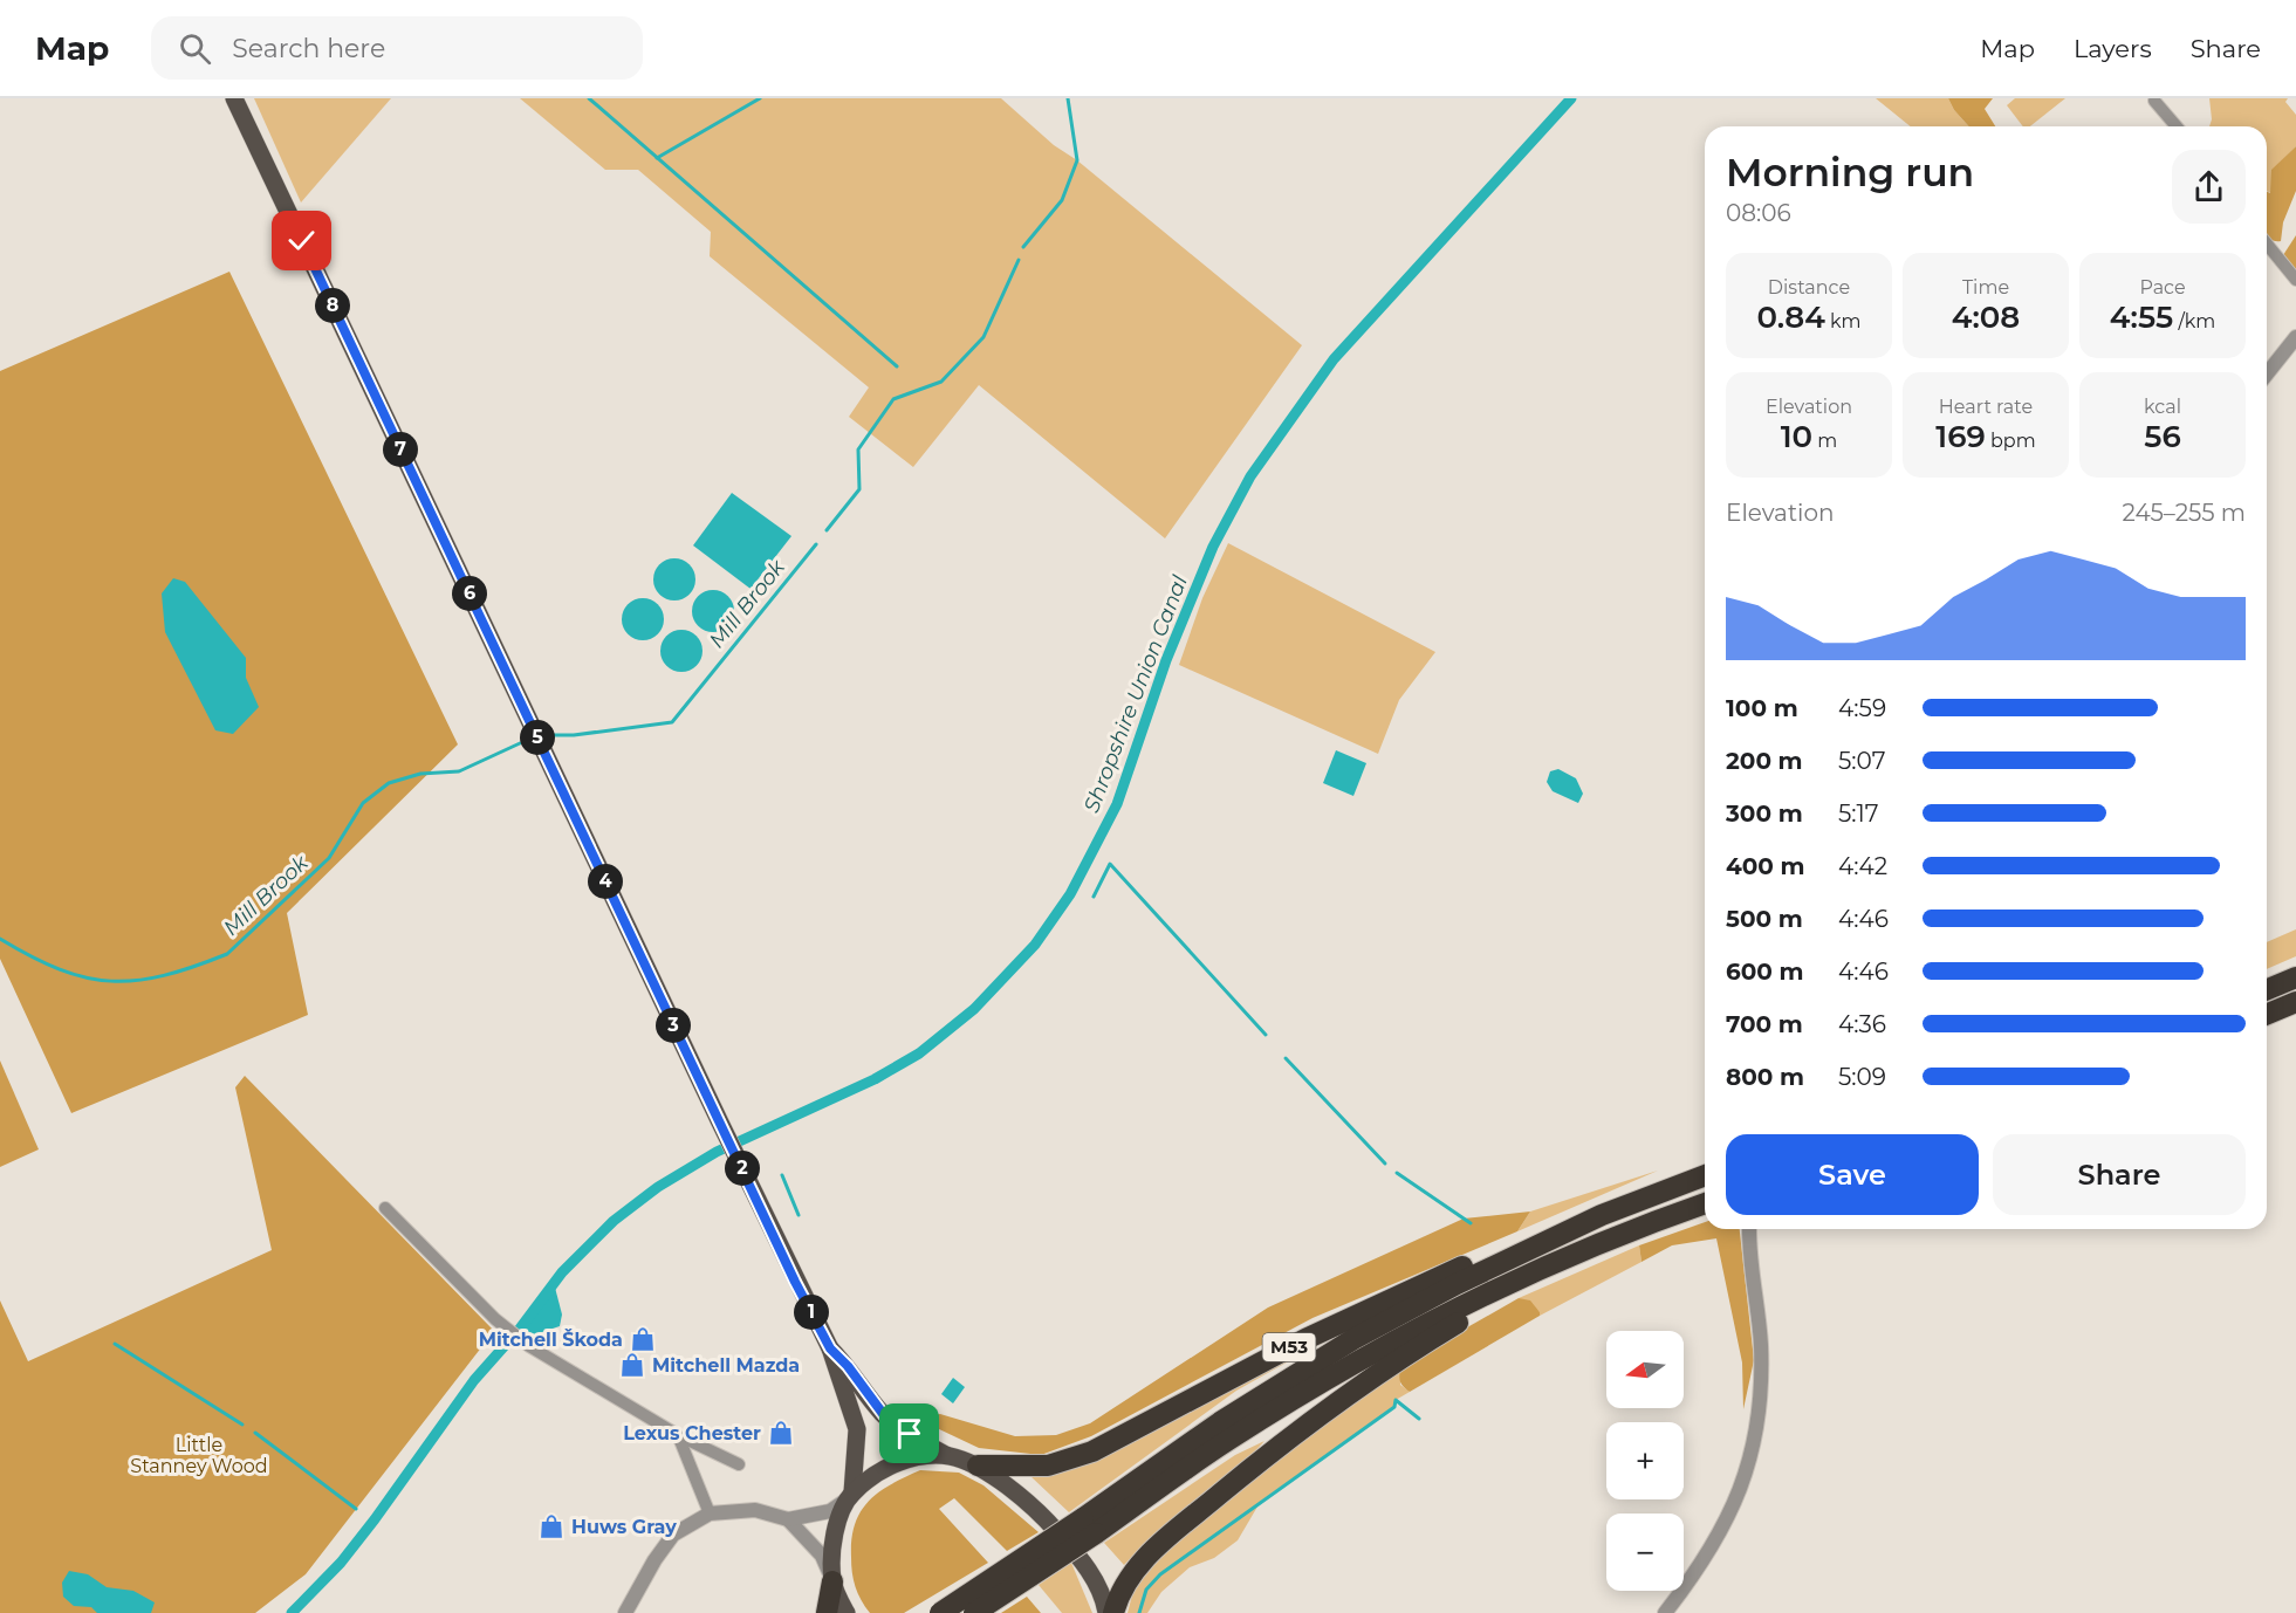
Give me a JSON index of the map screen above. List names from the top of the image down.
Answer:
{
  "streets": {
    "highway": ["M53"]
  },
  "water": ["Mill Brook", "Shropshire Union Canal"],
  "parks": ["Little Stanney Wood"],
  "places": {
    "shop": [
      "Mitchell Škoda",
      "Mitchell Mazda",
      "Lexus Chester",
      "Huws Gray"
    ]
  },
  "north": "left",
  "page": {
    "header": "Map",
    "search": "Search here",
    "nav": ["Map", "Layers", "Share"],
    "heading": ["Morning run", "08:06"],
    "stats": [
      ["Distance", "0.84 km"],
      ["Time", "4:08"],
      ["Pace", "4:55 /km"],
      ["Elevation", "10 m"],
      ["Heart rate", "169 bpm"],
      ["kcal", "56"]
    ],
    "pins": [
      "8",
      "7",
      "6",
      "5",
      "4",
      "3",
      "2",
      "1"
    ],
    "chart": ["Elevation", "245–255 m"],
    "list": [
      {
        "name": "100 m",
        "note": "4:59"
      },
      {
        "name": "200 m",
        "note": "5:07"
      },
      {
        "name": "300 m",
        "note": "5:17"
      },
      {
        "name": "400 m",
        "note": "4:42"
      },
      {
        "name": "500 m",
        "note": "4:46"
      },
      {
        "name": "600 m",
        "note": "4:46"
      },
      {
        "name": "700 m",
        "note": "4:36"
      },
      {
        "name": "800 m",
        "note": "5:09"
      }
    ],
    "buttons": ["Save", "Share"],
    "map_buttons": ["+", "−"]
  }
}
